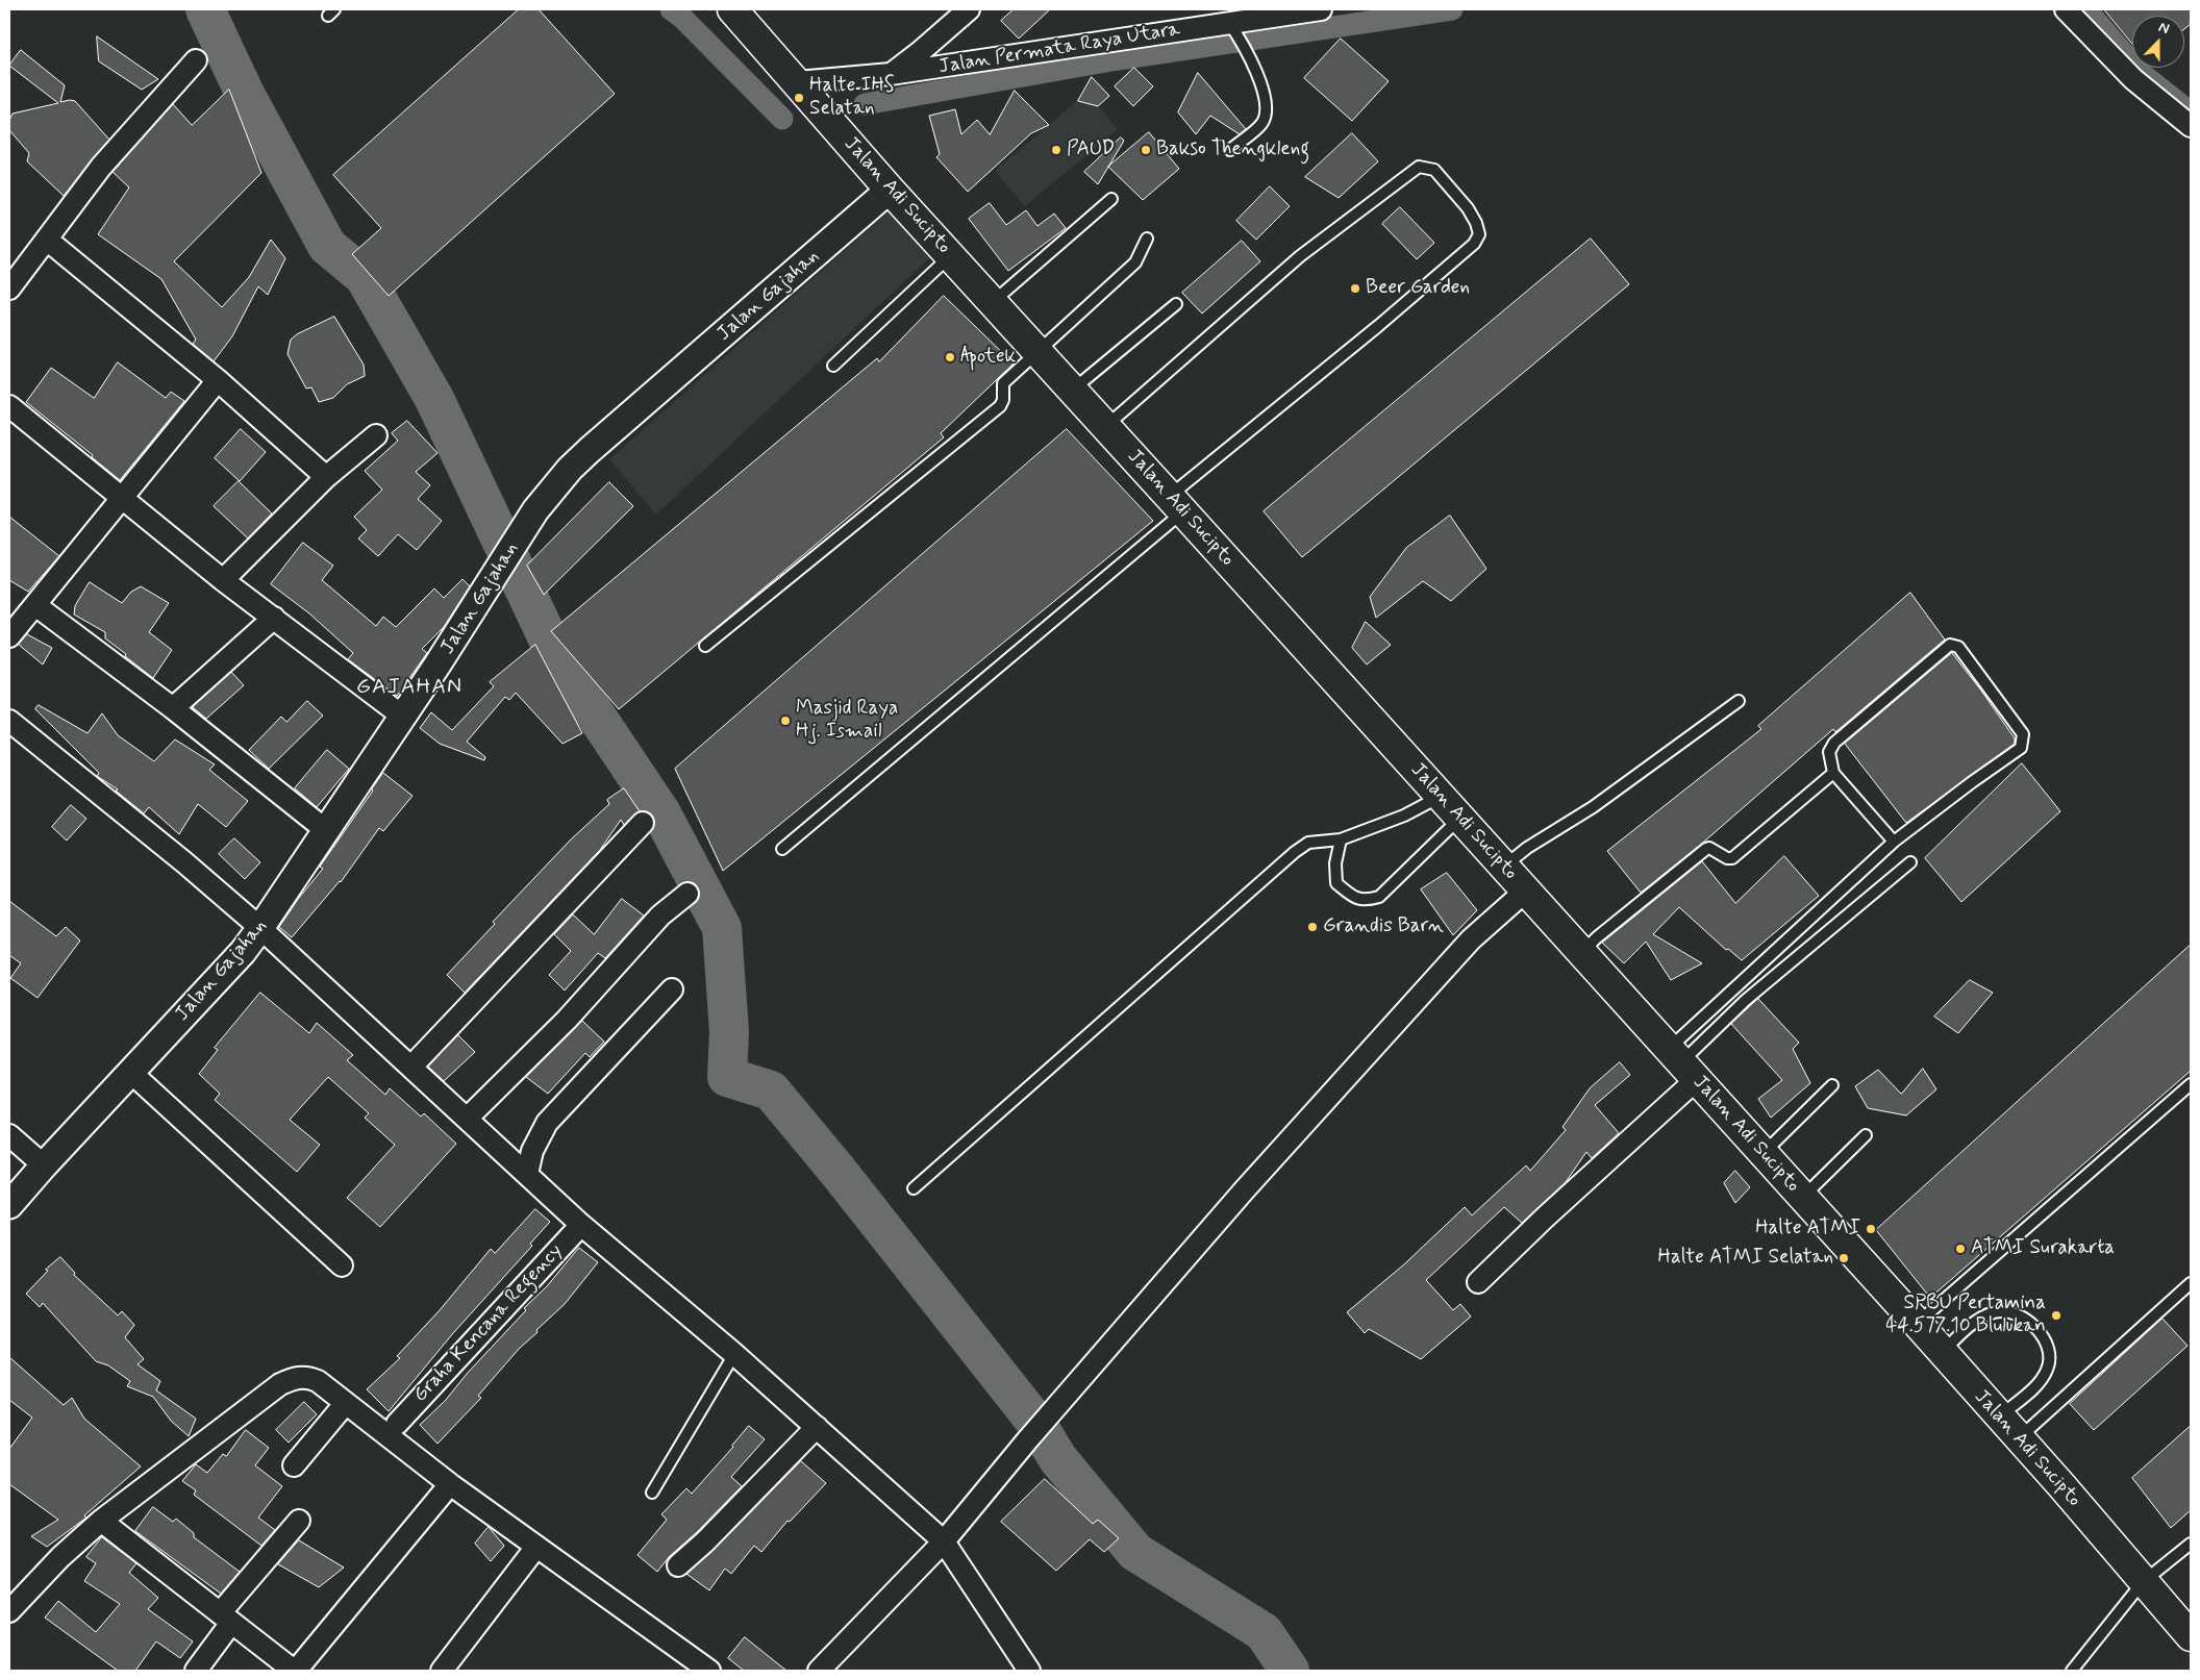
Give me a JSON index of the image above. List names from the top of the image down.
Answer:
{
  "streets": {
    "highway": ["Jalan Adi Sucipto"],
    "street": ["Jalan Permata Raya Utara", "Jalan Gajahan", "Graha Kencana Regency"]
  },
  "crossings": [
    ["Jalan Permata Raya Utara", "Jalan Adi Sucipto"],
    ["Jalan Adi Sucipto", "Jalan Gajahan"]
  ],
  "districts": ["GAJAHAN"],
  "places": [
    "Halte IHS Selatan",
    "PAUD",
    "Bakso Thengkleng",
    "Beer Garden",
    "Apotek",
    "Masjid Raya Hj. Ismail",
    "Grandis Barn",
    "Halte ATMI",
    "ATMI Surakarta",
    "Halte ATMI Selatan",
    "SPBU Pertamina 44.577.10 Blulukan"
  ],
  "north": "top"
}
